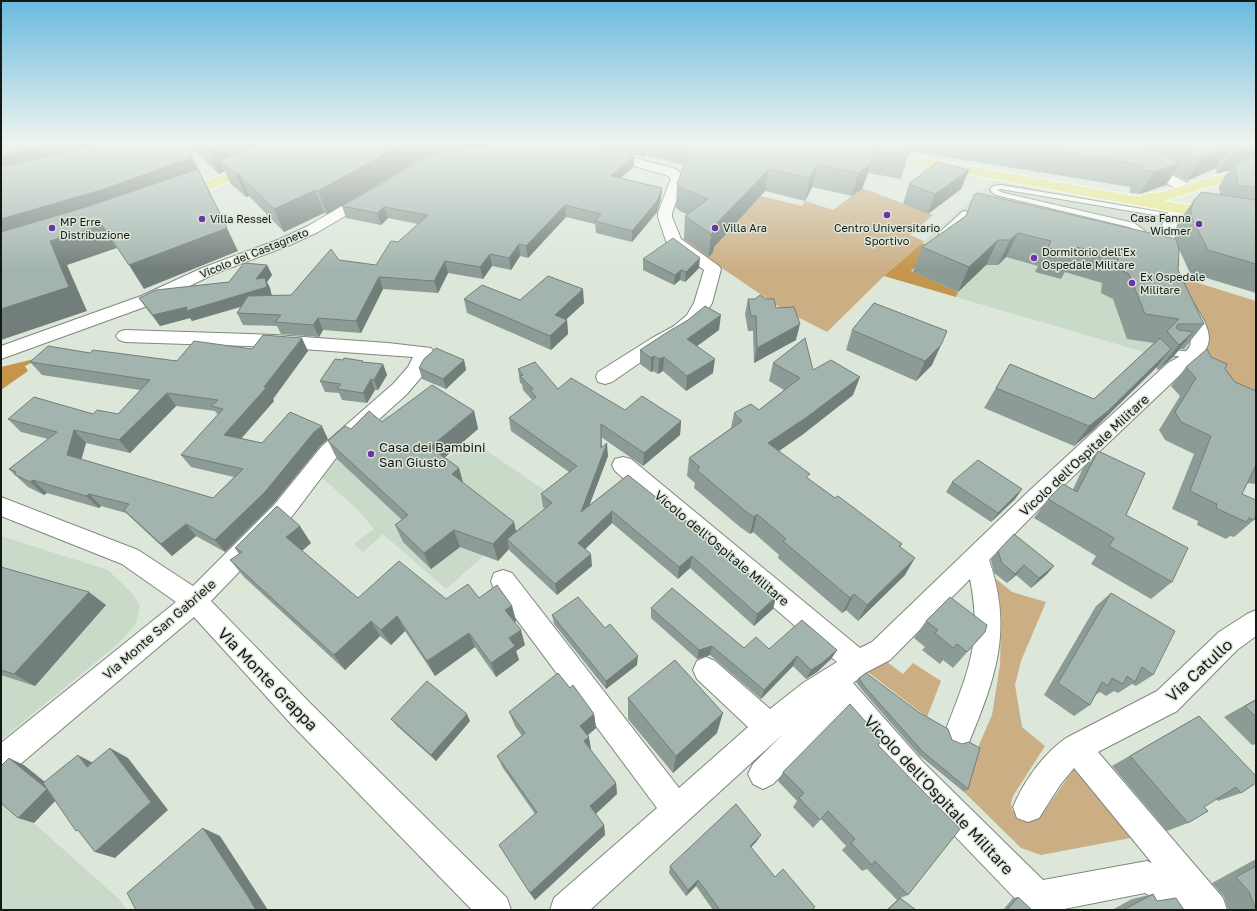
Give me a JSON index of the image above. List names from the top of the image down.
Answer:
{
  "streets": {
    "street": [
      "Vicolo del Castagneto",
      "Vicolo dell'Ospitale Militare",
      "Via Monte San Gabriele",
      "Via Catullo",
      "Via Monte Grappa"
    ]
  },
  "crossings": [
    ["Via Monte San Gabriele", "Via Monte Grappa"]
  ],
  "places": [
    "Centro Universitario Sportivo",
    "Villa Ressel",
    "Casa Fanna Widmer",
    "MP Erre Distribuzione",
    "Villa Ara",
    "Dormitorio dell'Ex Ospedale Militare",
    "Ex Ospedale Militare",
    "Casa dei Bambini San Giusto"
  ]
}
